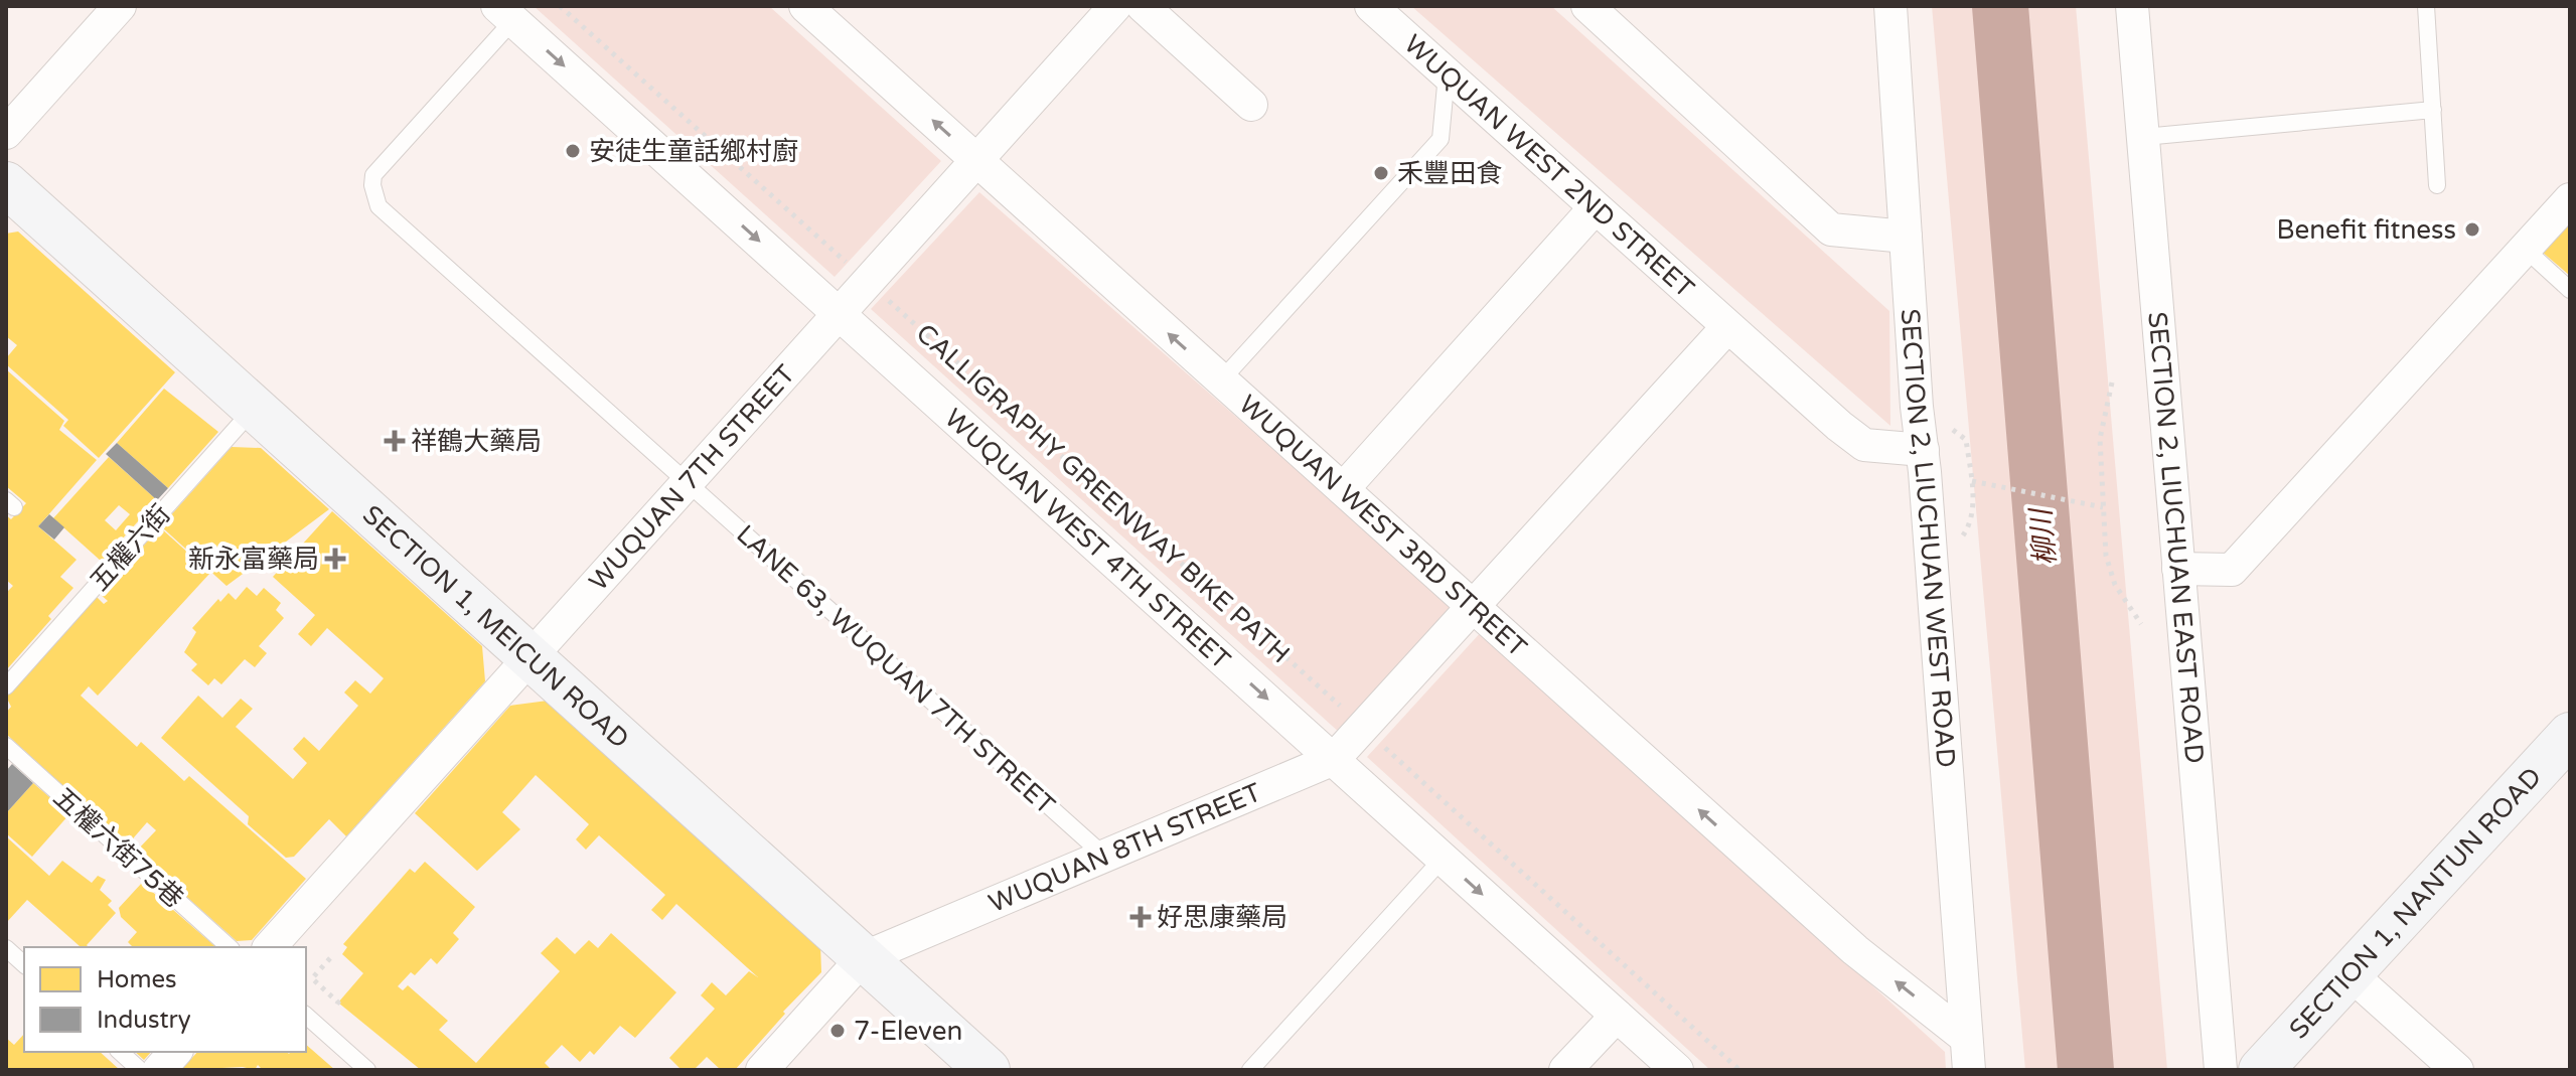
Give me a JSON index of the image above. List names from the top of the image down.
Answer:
{
  "streets": {
    "street": [
      "WUQUAN WEST 2ND STREET",
      "WUQUAN 7TH STREET",
      "WUQUAN WEST 3RD STREET",
      "WUQUAN WEST 4TH STREET",
      "SECTION 2, LIUCHUAN EAST ROAD",
      "SECTION 2, LIUCHUAN WEST ROAD",
      "SECTION 1, MEICUN ROAD",
      "WUQUAN 8TH STREET",
      "SECTION 1, NANTUN ROAD"
    ],
    "lane": ["五權六街", "LANE 63, WUQUAN 7TH STREET", "五權六街75巷"],
    "path": ["CALLIGRAPHY GREENWAY BIKE PATH"]
  },
  "crossings": [
    ["WUQUAN WEST 2ND STREET", "SECTION 2, LIUCHUAN WEST ROAD"],
    ["WUQUAN 7TH STREET", "WUQUAN WEST 3RD STREET"],
    ["WUQUAN 7TH STREET", "WUQUAN WEST 4TH STREET"],
    ["WUQUAN 7TH STREET", "SECTION 1, MEICUN ROAD"],
    ["WUQUAN 7TH STREET", "LANE 63, WUQUAN 7TH STREET"],
    ["WUQUAN WEST 3RD STREET", "SECTION 2, LIUCHUAN WEST ROAD"],
    ["WUQUAN WEST 3RD STREET", "WUQUAN 8TH STREET"],
    ["WUQUAN WEST 4TH STREET", "LANE 63, WUQUAN 7TH STREET"],
    ["WUQUAN WEST 4TH STREET", "WUQUAN 8TH STREET"],
    ["五權六街", "SECTION 1, MEICUN ROAD"],
    ["SECTION 1, MEICUN ROAD", "WUQUAN 8TH STREET"],
    ["LANE 63, WUQUAN 7TH STREET", "WUQUAN 8TH STREET"]
  ],
  "one_way": ["WUQUAN WEST 3RD STREET", "WUQUAN WEST 4TH STREET"],
  "water": ["柳川"],
  "places": {
    "other": [
      "安徒生童話鄉村廚",
      "禾豐田食",
      "Benefit fitness",
      "7-Eleven"
    ],
    "health": ["祥鶴大藥局", "新永富藥局", "好思康藥局"]
  },
  "legend": ["Homes", "Industry"]
}
